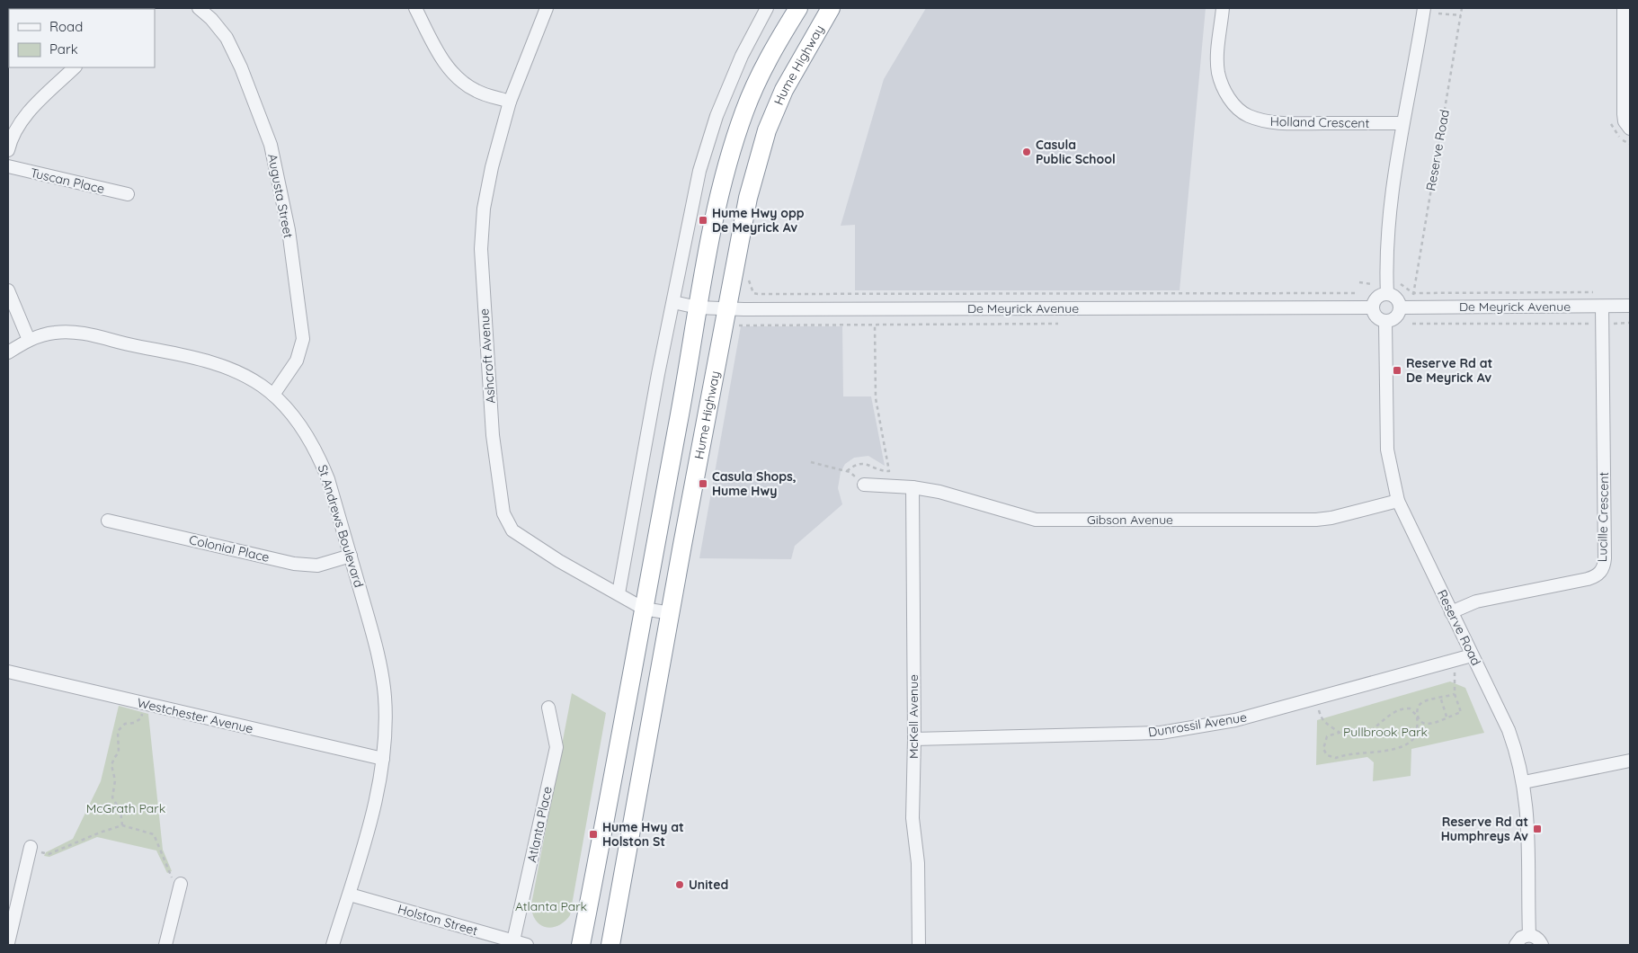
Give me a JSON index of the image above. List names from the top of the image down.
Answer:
{
  "streets": {
    "highway": ["Hume Highway"],
    "street": [
      "Holland Crescent",
      "Reserve Road",
      "Tuscan Place",
      "Augusta Street",
      "De Meyrick Avenue",
      "Ashcroft Avenue",
      "Lucille Crescent",
      "Gibson Avenue",
      "St Andrews Boulevard",
      "Colonial Place",
      "Westchester Avenue",
      "McKell Avenue",
      "Dunrossil Avenue",
      "Atlanta Place",
      "Holston Street"
    ]
  },
  "crossings": [
    ["Hume Highway", "De Meyrick Avenue"],
    ["Hume Highway", "Ashcroft Avenue"],
    ["Reserve Road", "De Meyrick Avenue"],
    ["Reserve Road", "Lucille Crescent"],
    ["Reserve Road", "Gibson Avenue"],
    ["Reserve Road", "Dunrossil Avenue"],
    ["Augusta Street", "St Andrews Boulevard"],
    ["De Meyrick Avenue", "Lucille Crescent"],
    ["Gibson Avenue", "McKell Avenue"],
    ["St Andrews Boulevard", "Colonial Place"],
    ["St Andrews Boulevard", "Westchester Avenue"],
    ["St Andrews Boulevard", "Holston Street"],
    ["McKell Avenue", "Dunrossil Avenue"],
    ["Atlanta Place", "Holston Street"]
  ],
  "parks": ["Pullbrook Park", "McGrath Park", "Atlanta Park"],
  "places": {
    "other": ["Casula Public School", "United"],
    "transit": [
      "Hume Hwy opp De Meyrick Av",
      "Reserve Rd at De Meyrick Av",
      "Casula Shops, Hume Hwy",
      "Reserve Rd at Humphreys Av",
      "Hume Hwy at Holston St"
    ]
  },
  "legend": ["Road", "Park"]
}
